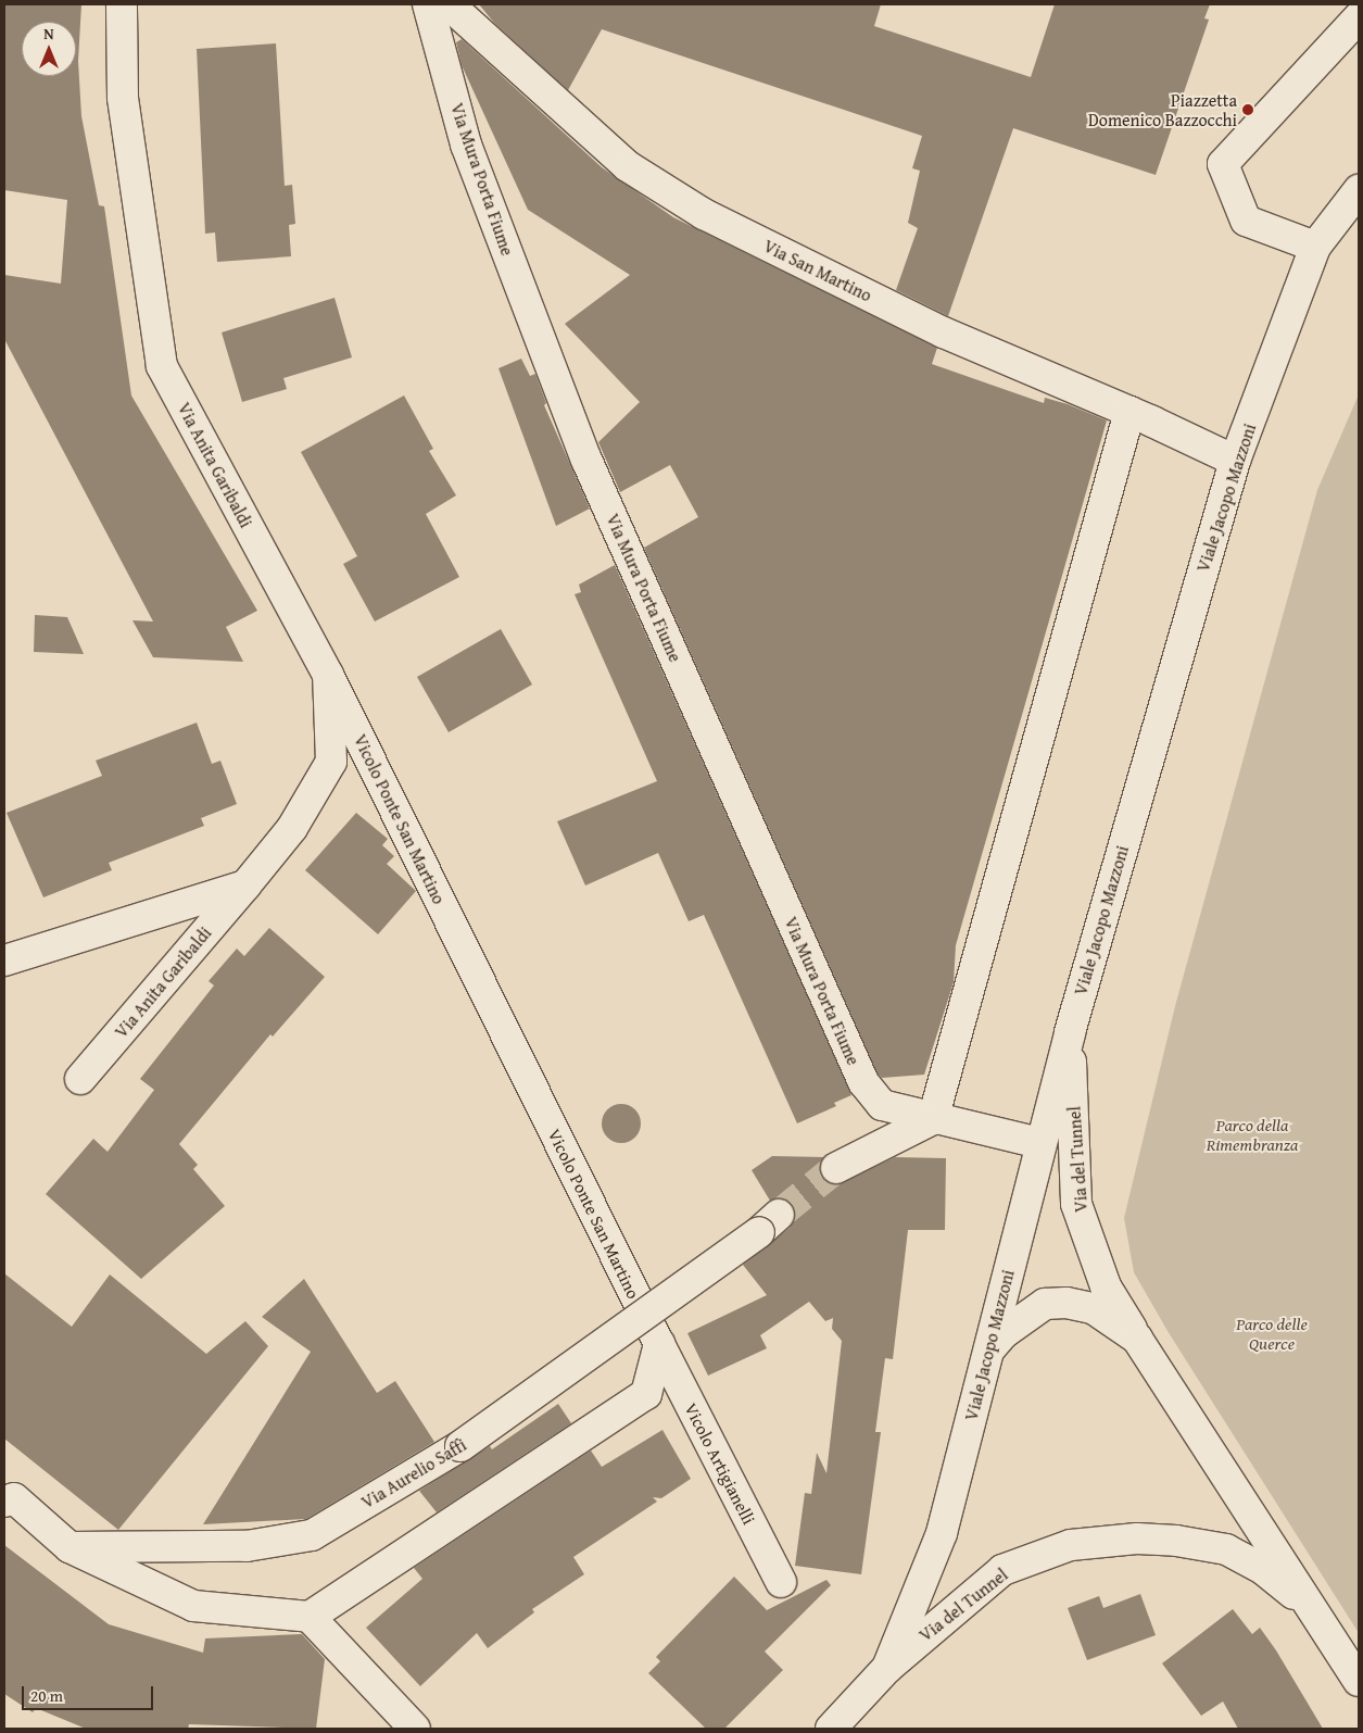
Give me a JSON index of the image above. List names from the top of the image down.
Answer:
{
  "streets": {
    "street": [
      "Via Mura Porta Fiume",
      "Via San Martino",
      "Via Anita Garibaldi",
      "Viale Jacopo Mazzoni",
      "Vicolo Ponte San Martino",
      "Via del Tunnel",
      "Vicolo Artigianelli",
      "Via Aurelio Saffi"
    ]
  },
  "crossings": [
    ["Via San Martino", "Viale Jacopo Mazzoni"],
    ["Via Anita Garibaldi", "Vicolo Ponte San Martino"],
    ["Viale Jacopo Mazzoni", "Via del Tunnel"],
    ["Vicolo Ponte San Martino", "Vicolo Artigianelli"]
  ],
  "parks": ["Parco della Rimembranza", "Parco delle Querce"],
  "places": ["Piazzetta Domenico Bazzocchi"],
  "scale_bar": "20 m",
  "north": "top"
}
